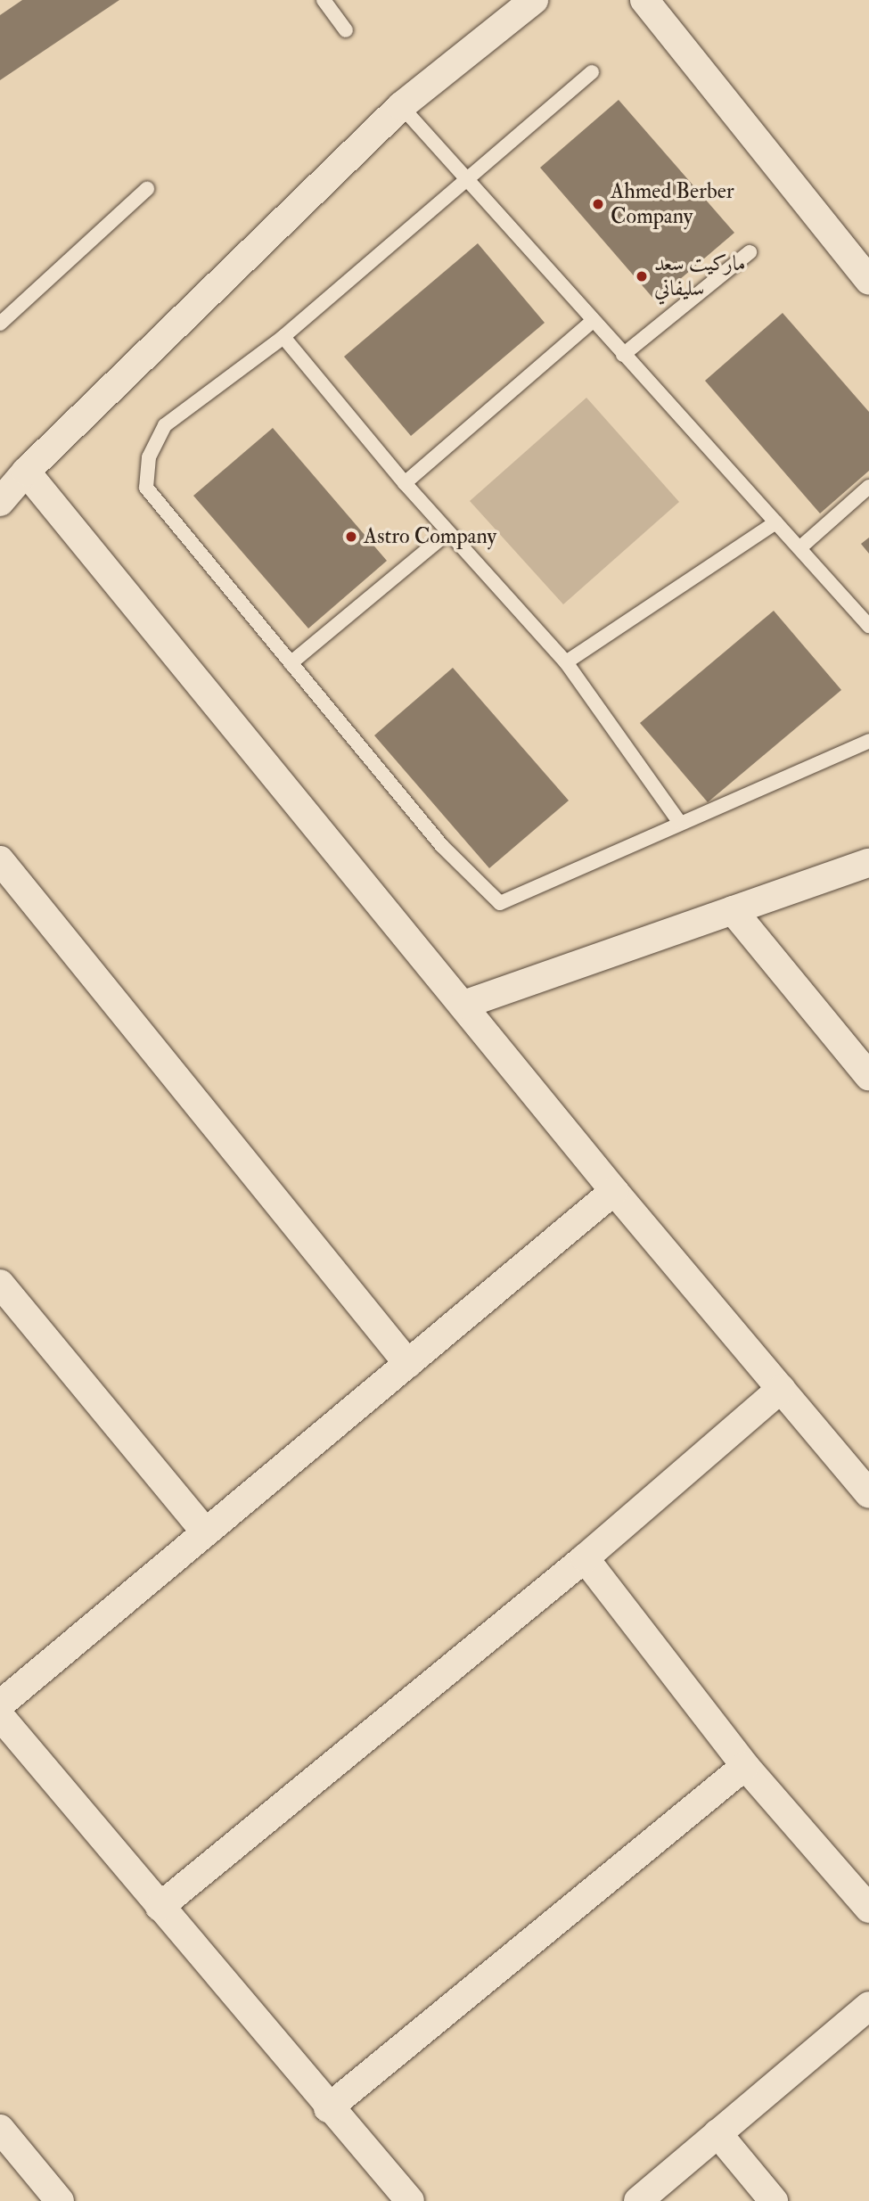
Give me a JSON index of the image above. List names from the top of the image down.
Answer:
{
  "places": ["Ahmed Berber Company", "ماركيت سعد سليفاني", "Astro Company"]
}
